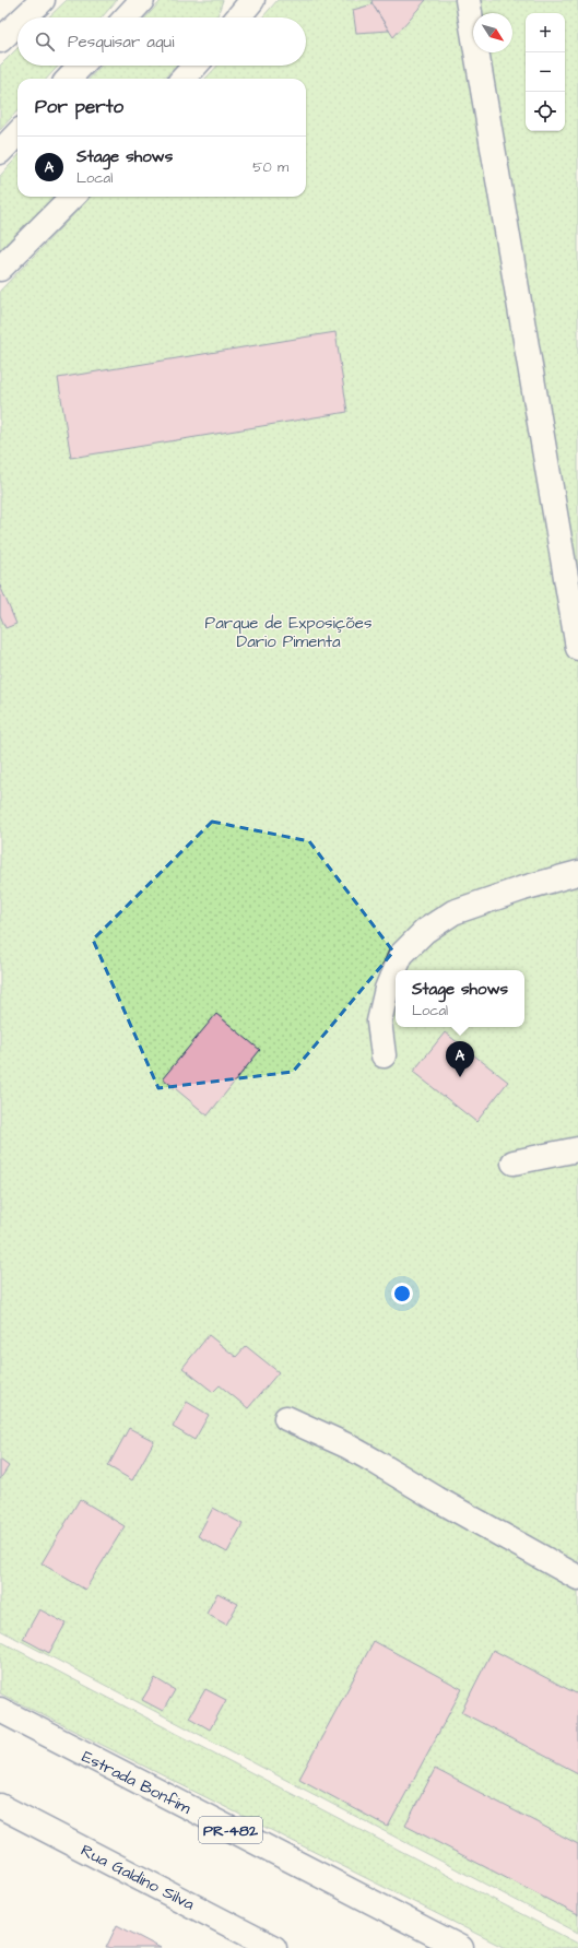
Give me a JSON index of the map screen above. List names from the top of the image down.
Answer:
{
  "streets": {
    "main road": ["Estrada Bonfim", "PR-482", "Rua Galdino Silva"]
  },
  "parks": ["Parque de Exposições Dario Pimenta"],
  "north": "bottom right",
  "page": {
    "map_buttons": ["+", "−"],
    "search": "Pesquisar aqui",
    "heading": "Por perto",
    "list": [
      {
        "mark": "A",
        "name": "Stage shows",
        "note": "Local",
        "value": "50 m"
      }
    ],
    "popup": ["Stage shows", "Local"],
    "pins": "A"
  }
}
